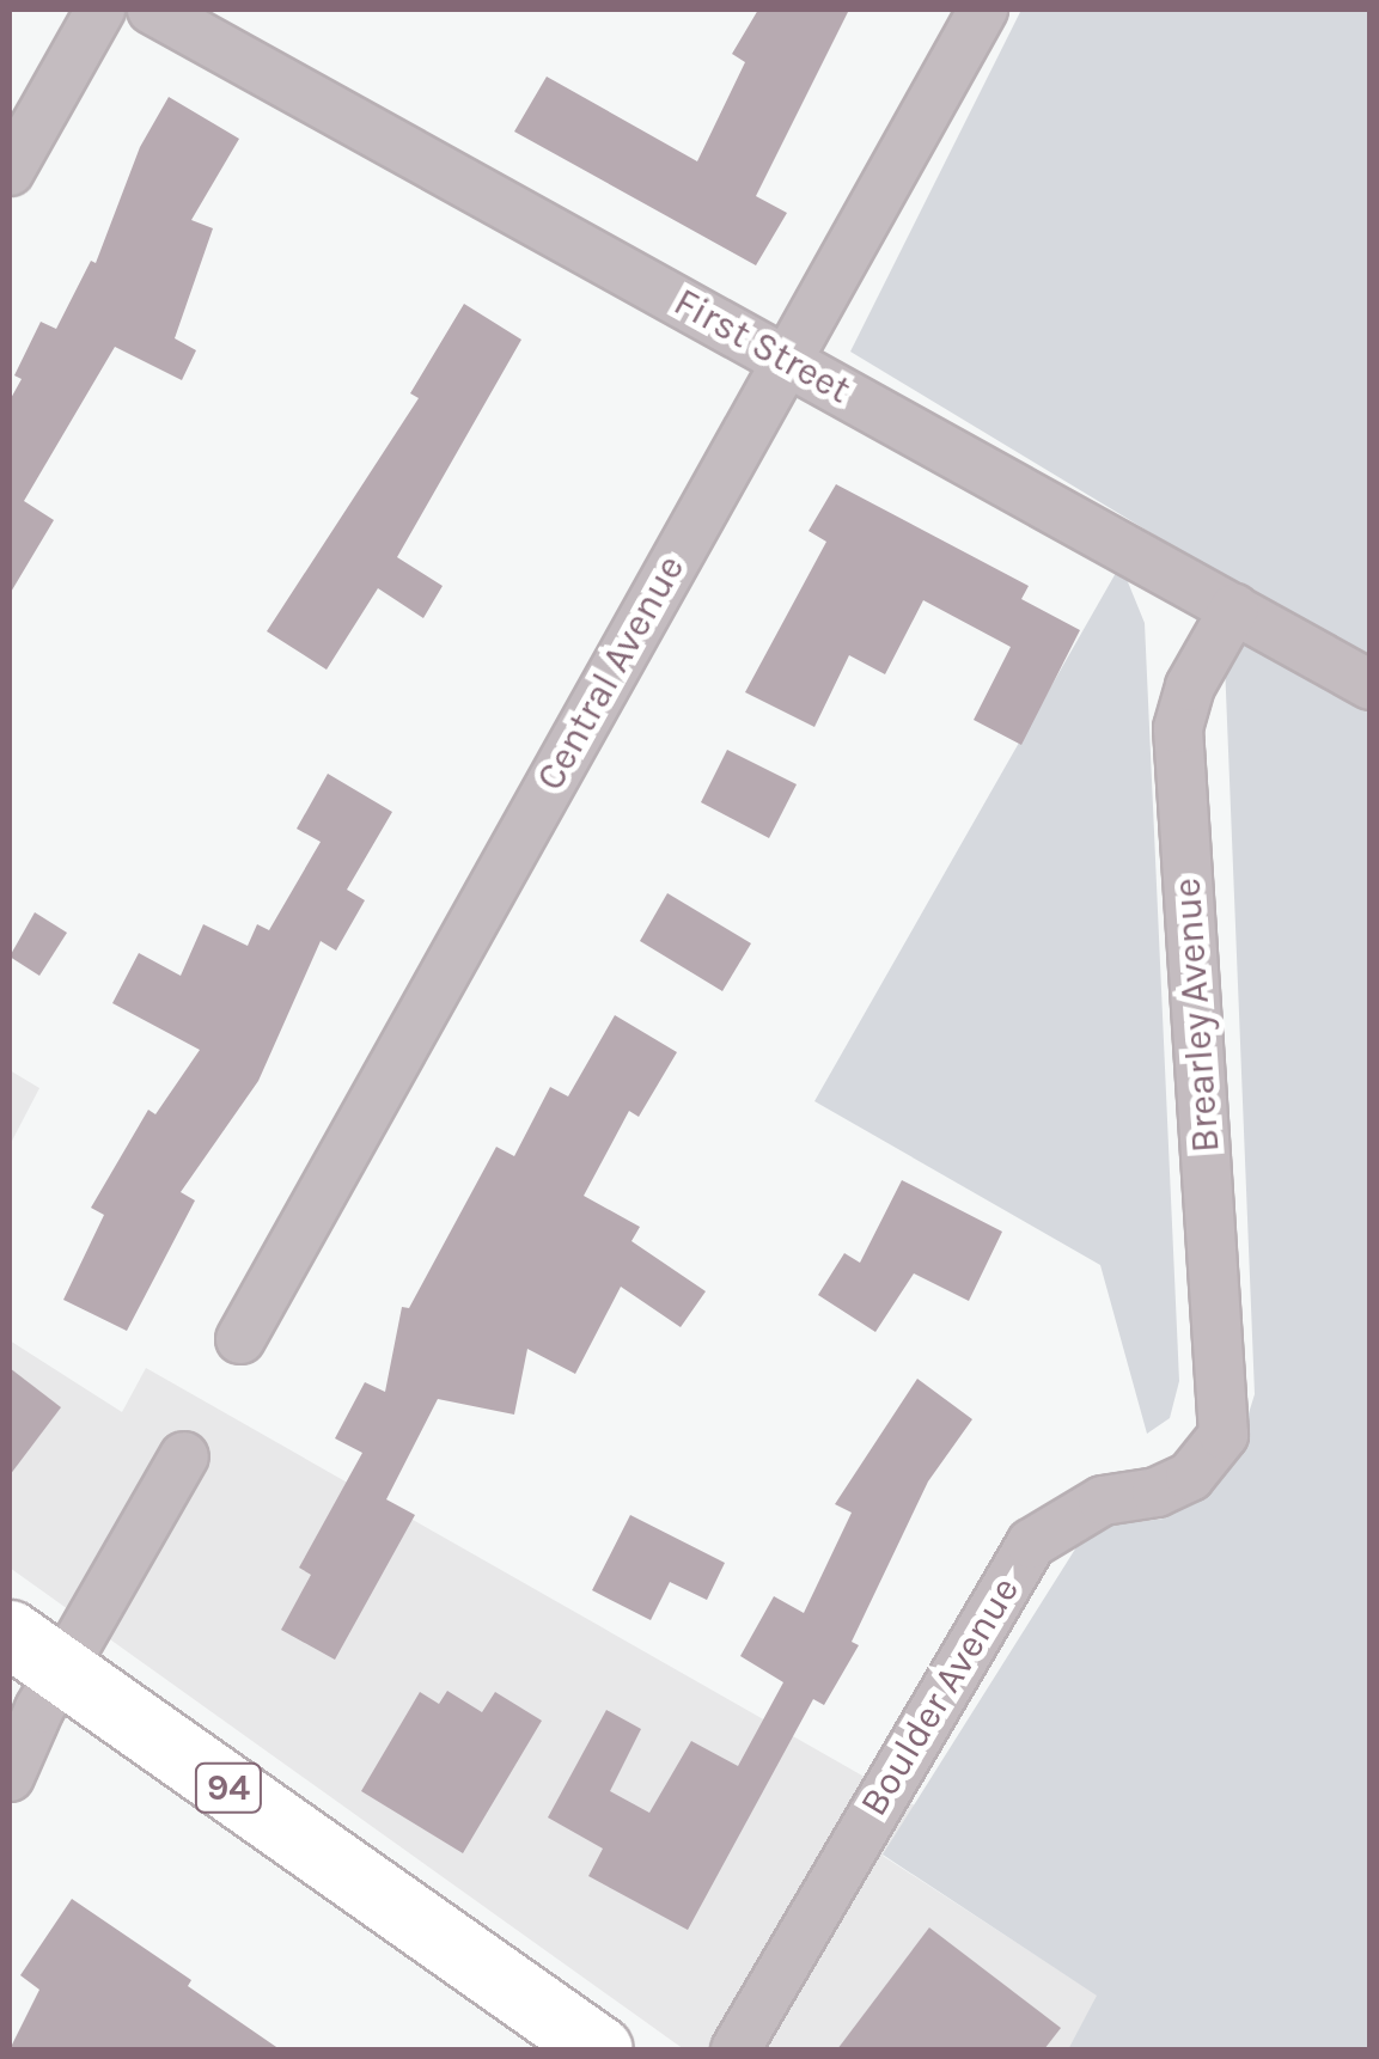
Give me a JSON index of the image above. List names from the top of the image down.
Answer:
{
  "streets": {
    "highway": ["94"],
    "street": [
      "First Street",
      "Central Avenue",
      "Brearley Avenue",
      "Boulder Avenue"
    ]
  },
  "crossings": [
    ["First Street", "Central Avenue"],
    ["First Street", "Brearley Avenue"],
    ["Brearley Avenue", "Boulder Avenue"]
  ]
}
